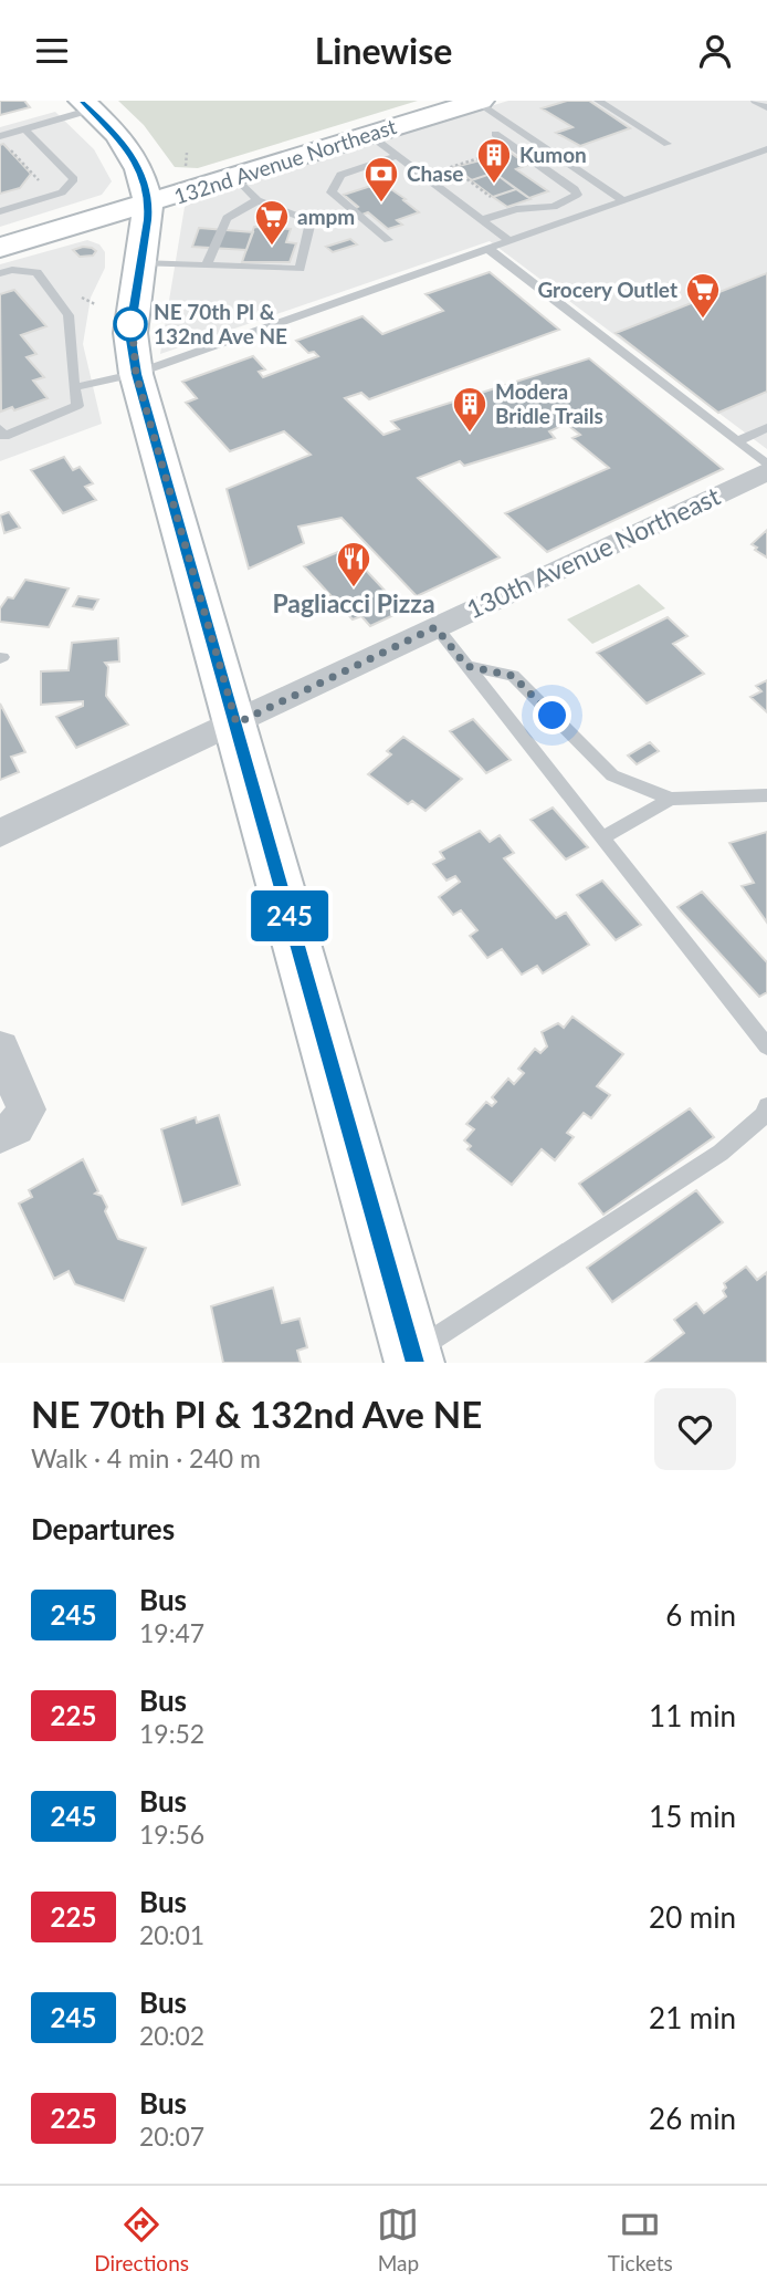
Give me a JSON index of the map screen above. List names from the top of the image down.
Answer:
{
  "streets": {
    "main road": ["132nd Avenue Northeast"],
    "street": ["130th Avenue Northeast"]
  },
  "places": {
    "building": ["Kumon", "Modera Bridle Trails"],
    "bank": ["Chase"],
    "supermarket": ["ampm", "Grocery Outlet"],
    "other": ["NE 70th Pl & 132nd Ave NE"],
    "restaurant": ["Pagliacci Pizza"]
  },
  "lines": ["bus line 245"],
  "page": {
    "header": "Linewise",
    "on_map": "245",
    "heading": [
      ["NE 70th Pl & 132nd Ave NE", "Walk · 4 min · 240 m"],
      "Departures"
    ],
    "list": [
      {
        "mark": "245",
        "name": "Bus",
        "note": "19:47",
        "value": "6 min"
      },
      {
        "mark": "225",
        "name": "Bus",
        "note": "19:52",
        "value": "11 min"
      },
      {
        "mark": "245",
        "name": "Bus",
        "note": "19:56",
        "value": "15 min"
      },
      {
        "mark": "225",
        "name": "Bus",
        "note": "20:01",
        "value": "20 min"
      },
      {
        "mark": "245",
        "name": "Bus",
        "note": "20:02",
        "value": "21 min"
      },
      {
        "mark": "225",
        "name": "Bus",
        "note": "20:07",
        "value": "26 min"
      }
    ],
    "tabs": ["Directions", "Map", "Tickets"]
  }
}
